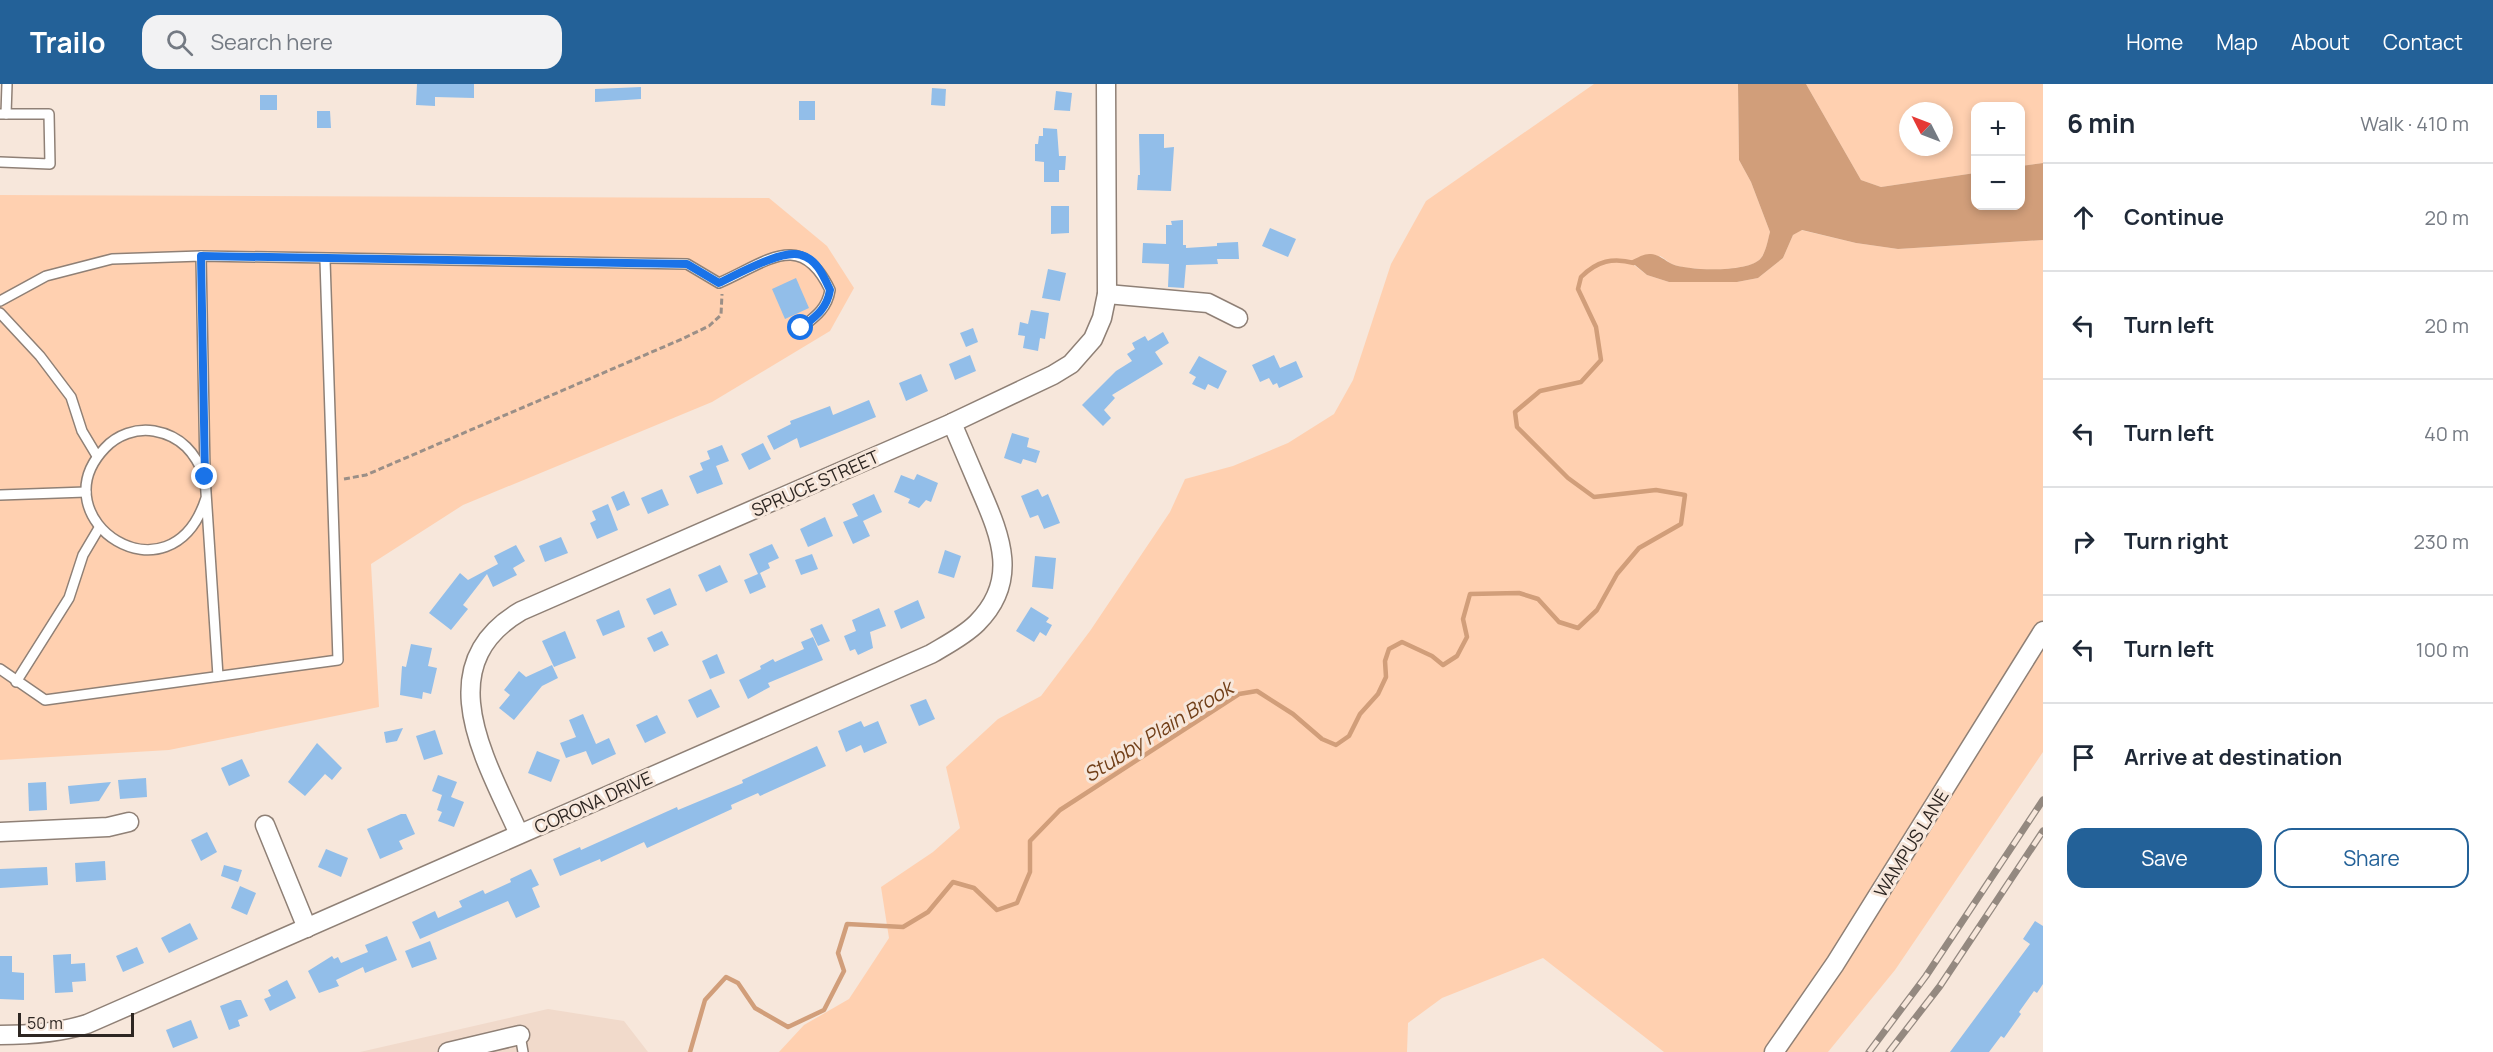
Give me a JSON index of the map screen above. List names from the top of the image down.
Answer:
{
  "streets": {
    "street": ["SPRUCE STREET", "CORONA DRIVE", "WAMPUS LANE"]
  },
  "crossings": [
    ["SPRUCE STREET", "CORONA DRIVE"]
  ],
  "water": ["Stubby Plain Brook"],
  "scale_bar": "50 m",
  "north": "top left",
  "page": {
    "header": "Trailo",
    "search": "Search here",
    "nav": [
      "Home",
      "Map",
      "About",
      "Contact"
    ],
    "heading": ["6 min", "Walk · 410 m"],
    "map_buttons": ["+", "−"],
    "list": [
      ["Continue", "20 m"],
      ["Turn left", "20 m"],
      ["Turn left", "40 m"],
      ["Turn right", "230 m"],
      ["Turn left", "100 m"],
      "Arrive at destination"
    ],
    "buttons": ["Save", "Share"],
    "scale": "50 m"
  }
}
